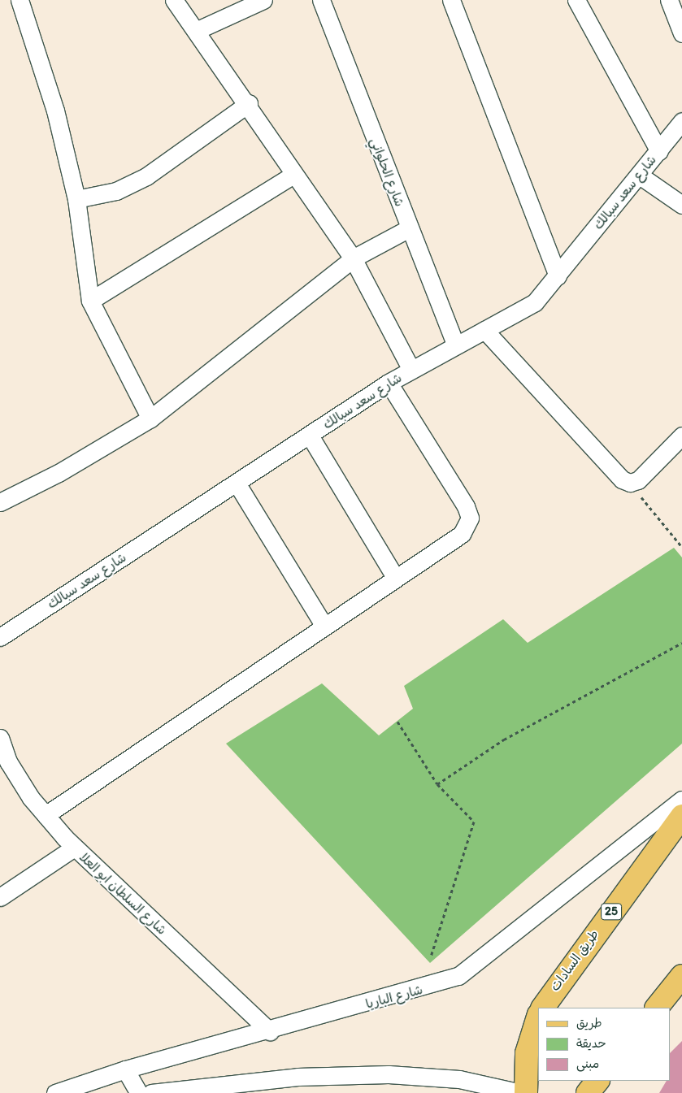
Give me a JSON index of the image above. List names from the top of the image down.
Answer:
{
  "streets": {
    "main road": ["25", "طريق السادات"],
    "street": [
      "شارع الحلواني",
      "شارع سعد سبالك",
      "شارع السلطان ابو العلا",
      "شارع الباريا"
    ]
  },
  "crossings": [
    ["شارع الحلواني", "شارع سعد سبالك"],
    ["شارع السلطان ابو العلا", "شارع الباريا"]
  ],
  "legend": ["طريق", "حديقة", "مبنى"]
}
